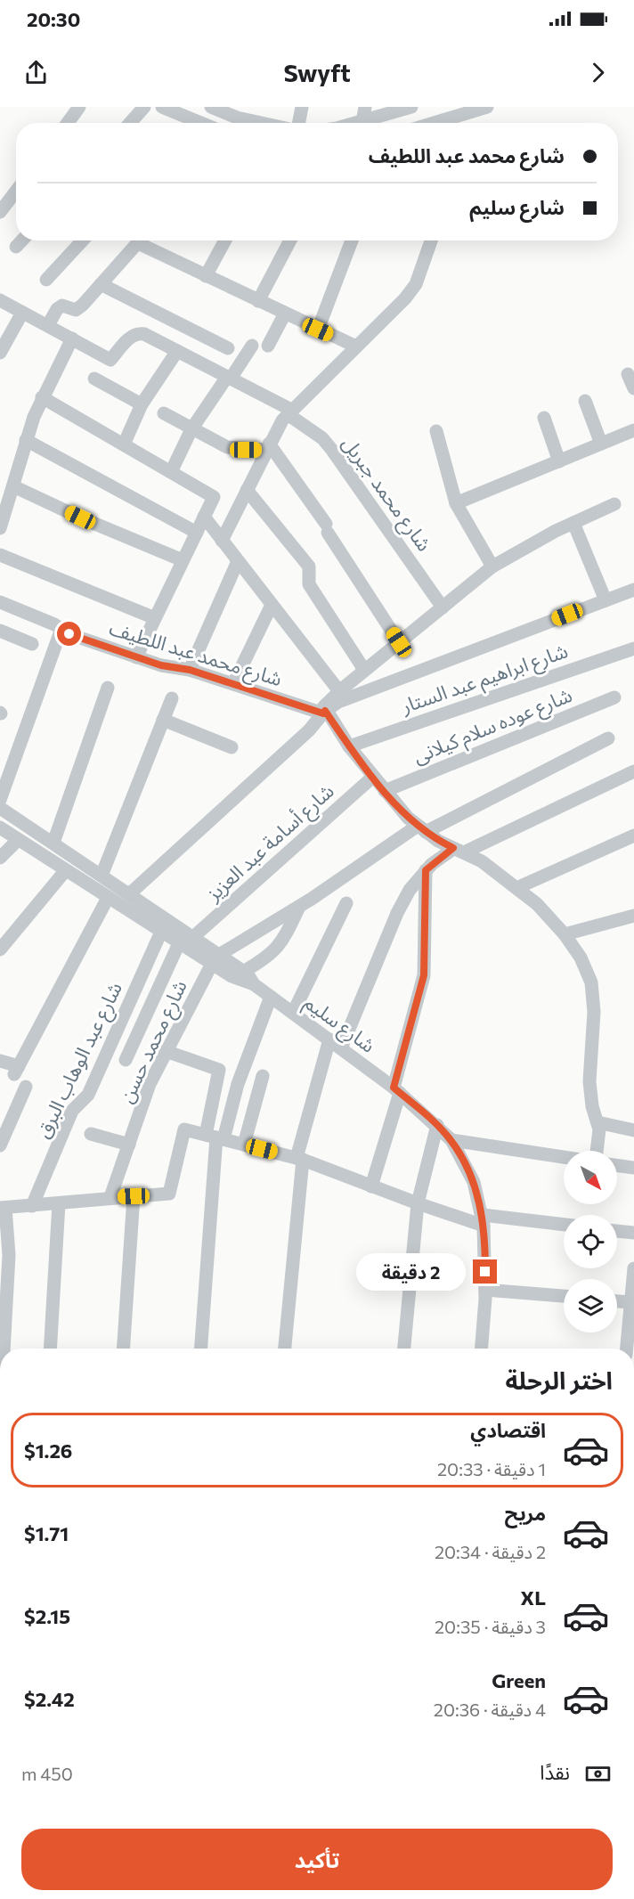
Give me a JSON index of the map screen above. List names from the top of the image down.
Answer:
{
  "streets": {
    "street": [
      "شارع محمد جبريل",
      "شارع محمد عبد اللطيف",
      "شارع ابراهيم عبد الستار",
      "شارع عوده سلام كيلانى",
      "شارع أسامة عبد العزيز",
      "شارع سليم",
      "شارع محمد حسن",
      "شارع عبد الوهاب البرق"
    ]
  },
  "crossings": [
    ["شارع أسامة عبد العزيز", "شارع سليم"],
    ["شارع سليم", "شارع محمد حسن"],
    ["شارع سليم", "شارع عبد الوهاب البرق"]
  ],
  "north": "bottom right",
  "page": {
    "status": "20:30",
    "header": "Swyft",
    "banner": ["شارع محمد عبد اللطيف", "شارع سليم"],
    "bubble": "2 دقيقة",
    "heading": "اختر الرحلة",
    "list": [
      {
        "name": "اقتصادي",
        "note": "1 دقيقة · 20:33",
        "value": "$1.26"
      },
      {
        "name": "مريح",
        "note": "2 دقيقة · 20:34",
        "value": "$1.71"
      },
      {
        "name": "XL",
        "note": "3 دقيقة · 20:35",
        "value": "$2.15"
      },
      {
        "name": "Green",
        "note": "4 دقيقة · 20:36",
        "value": "$2.42"
      }
    ],
    "pay": ["نقدًا", "450 m"],
    "buttons": "تأكيد"
  }
}
